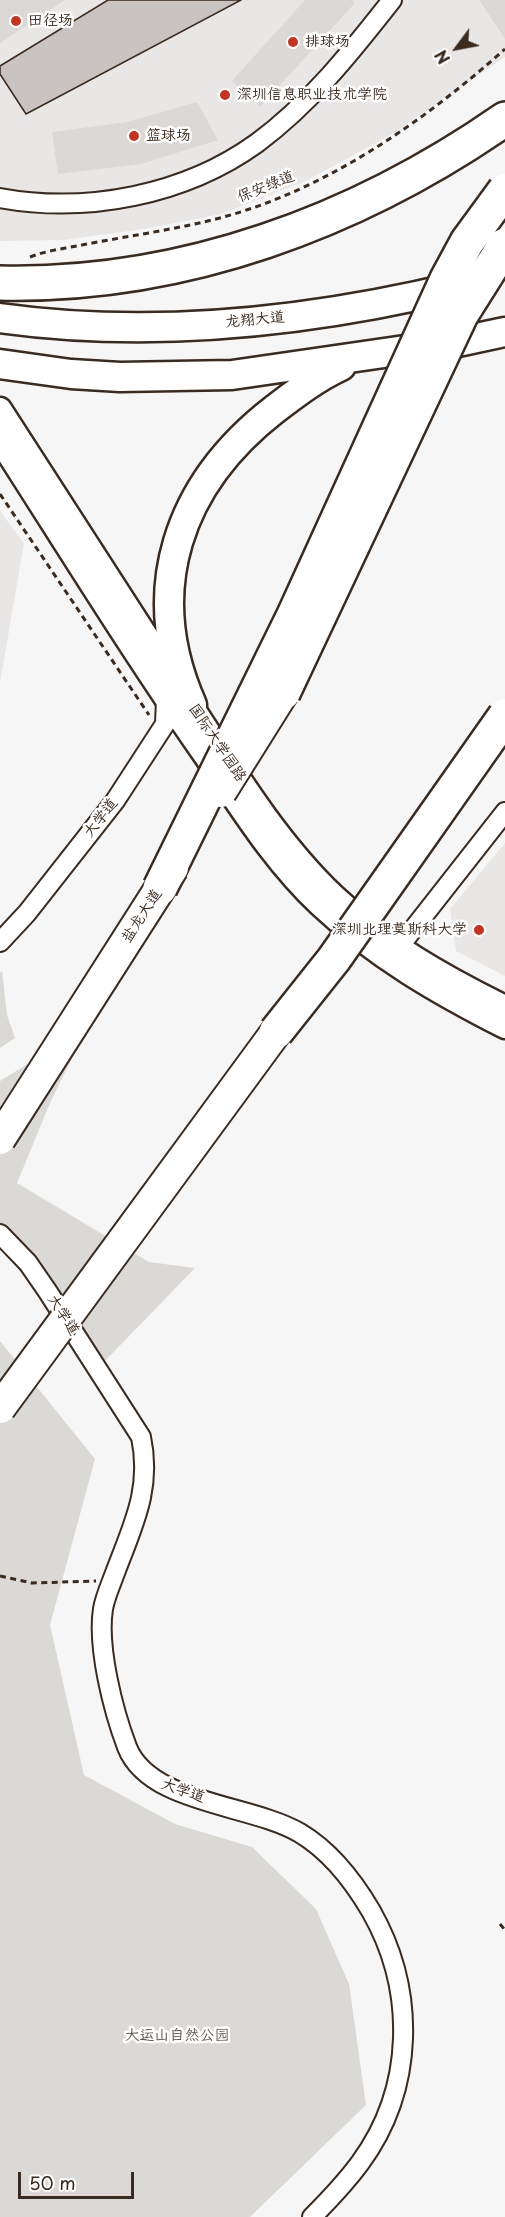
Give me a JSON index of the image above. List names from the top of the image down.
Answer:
{
  "streets": {
    "highway": ["盐龙大道"],
    "main road": ["龙翔大道"],
    "street": ["国际大学园路", "大学道"],
    "path": ["保安绿道"]
  },
  "crossings": [
    ["国际大学园路", "大学道"]
  ],
  "parks": ["大运山自然公园"],
  "places": [
    "田径场",
    "排球场",
    "深圳信息职业技术学院",
    "篮球场",
    "深圳北理莫斯科大学"
  ],
  "scale_bar": "50 m",
  "north": "bottom left"
}
